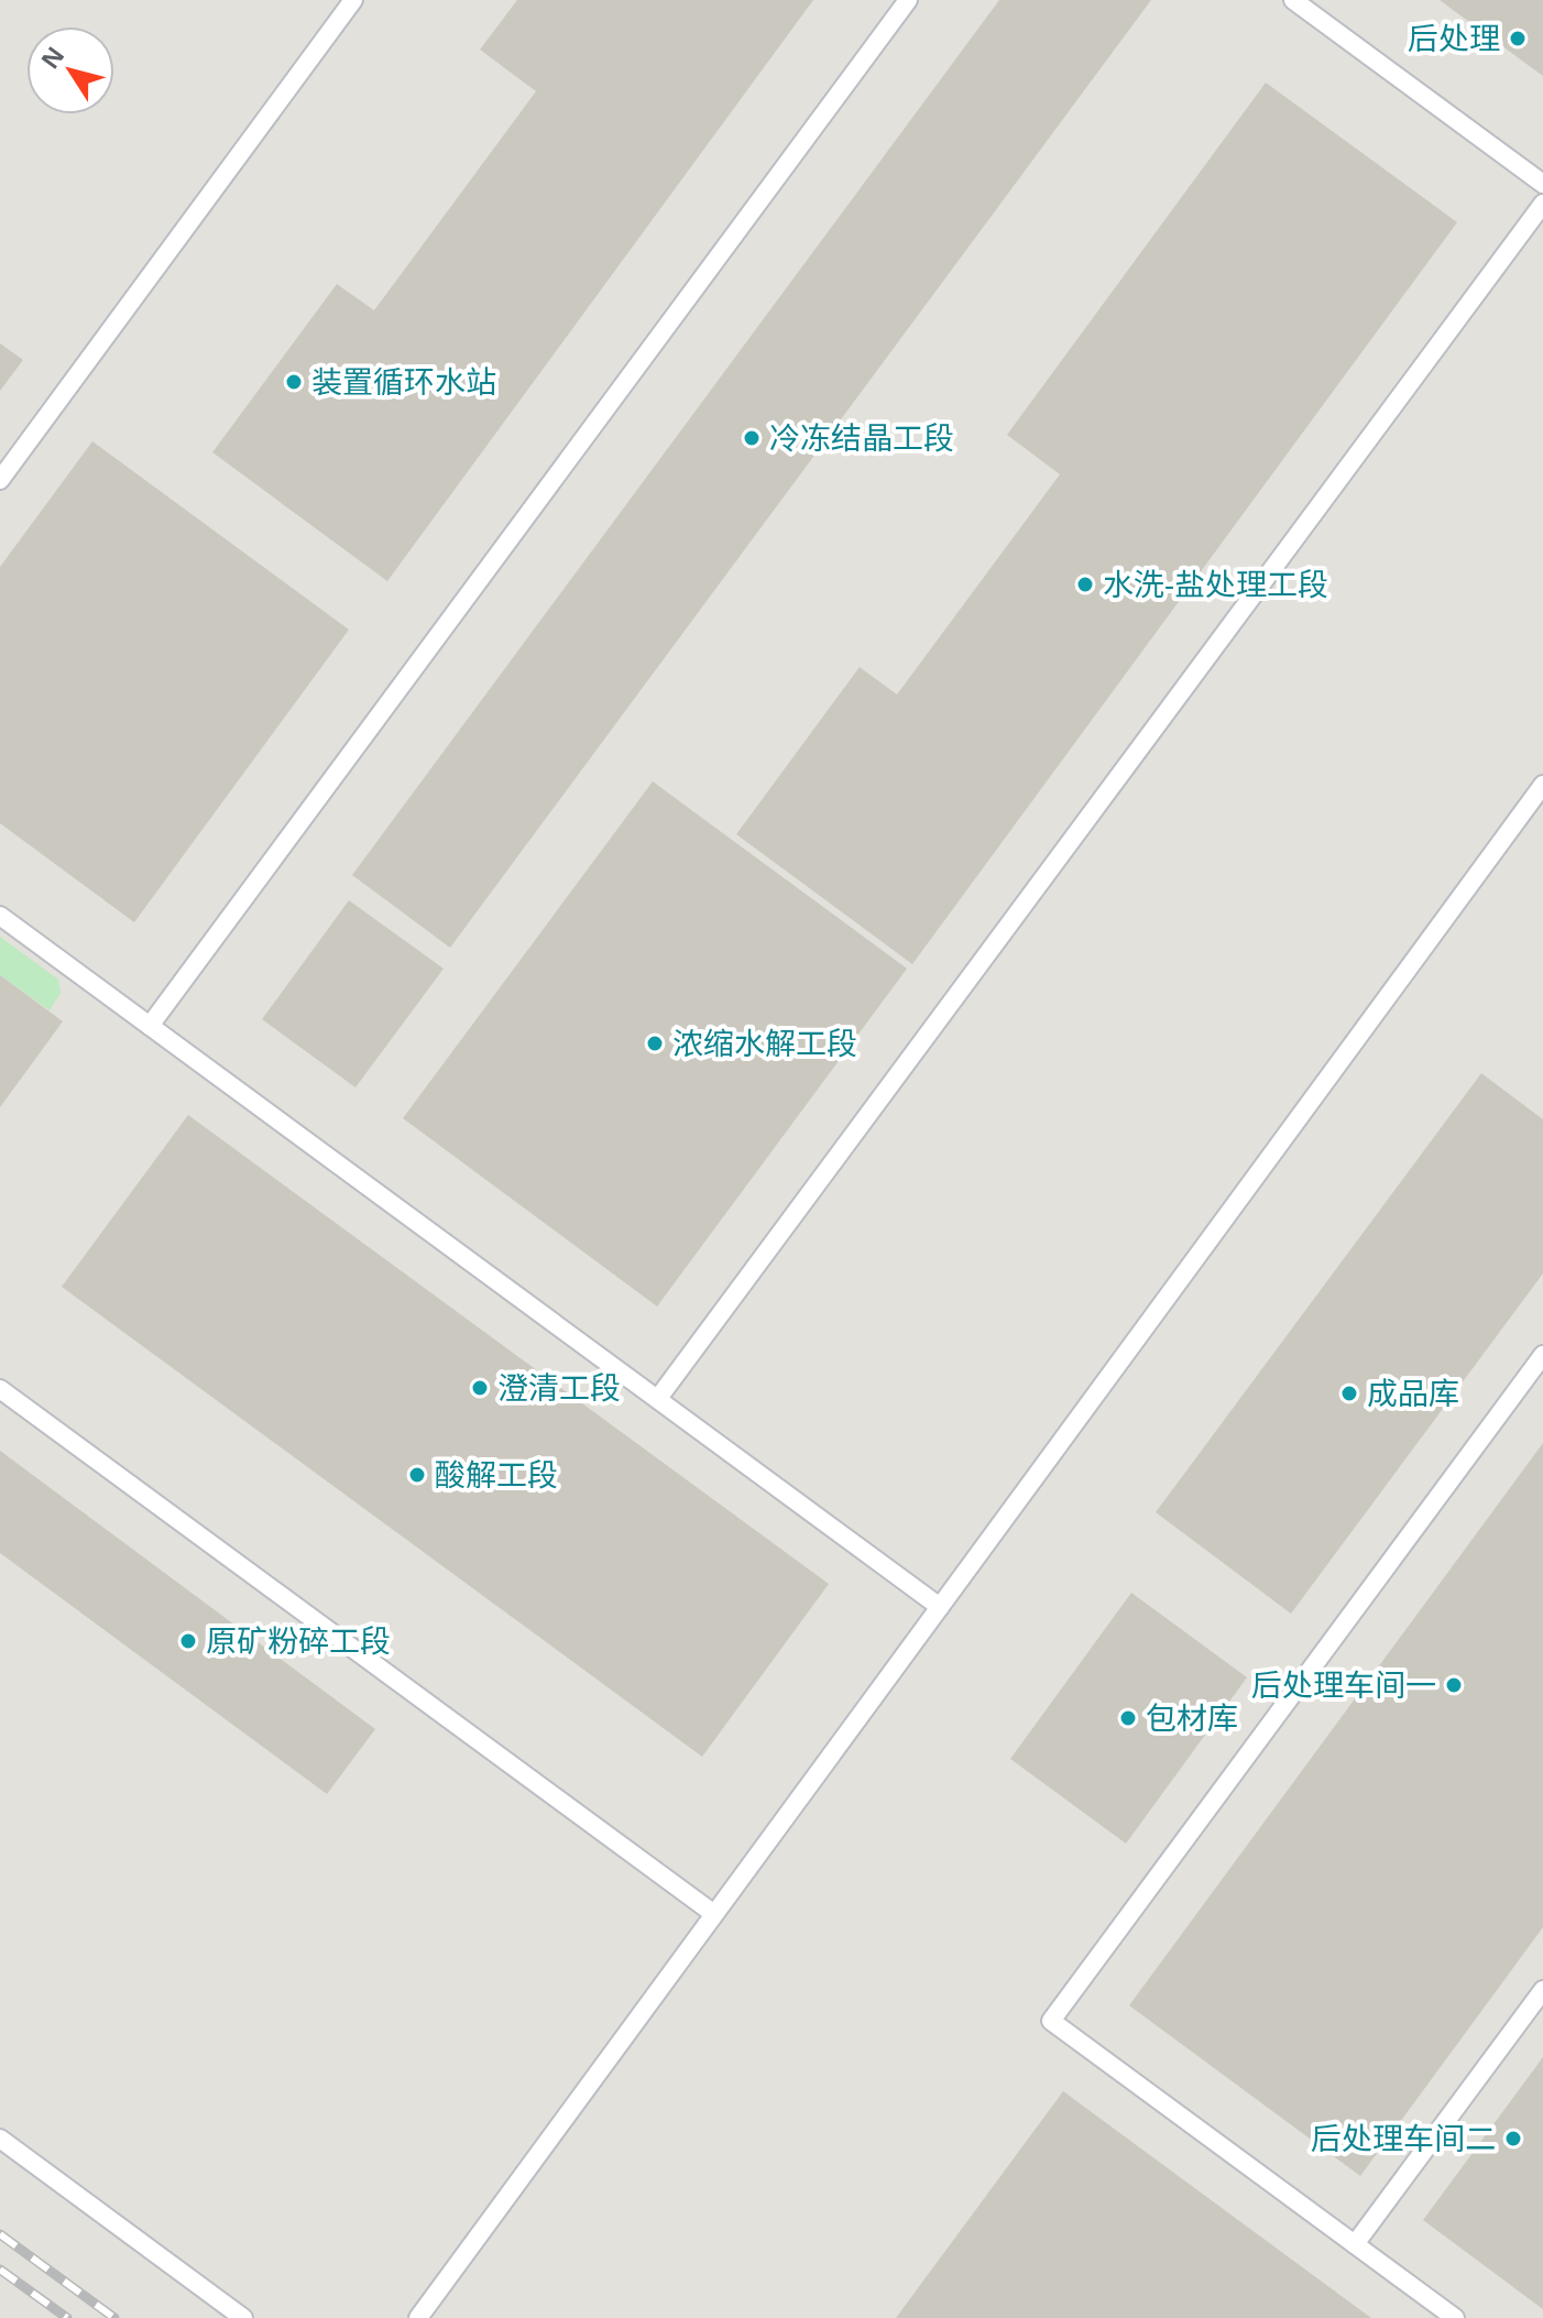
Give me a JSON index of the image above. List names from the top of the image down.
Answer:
{
  "places": [
    "后处理",
    "装置循环水站",
    "冷冻结晶工段",
    "水洗-盐处理工段",
    "浓缩水解工段",
    "澄清工段",
    "成品库",
    "酸解工段",
    "原矿粉碎工段",
    "后处理车间一",
    "包材库",
    "后处理车间二"
  ],
  "north": "top left"
}
